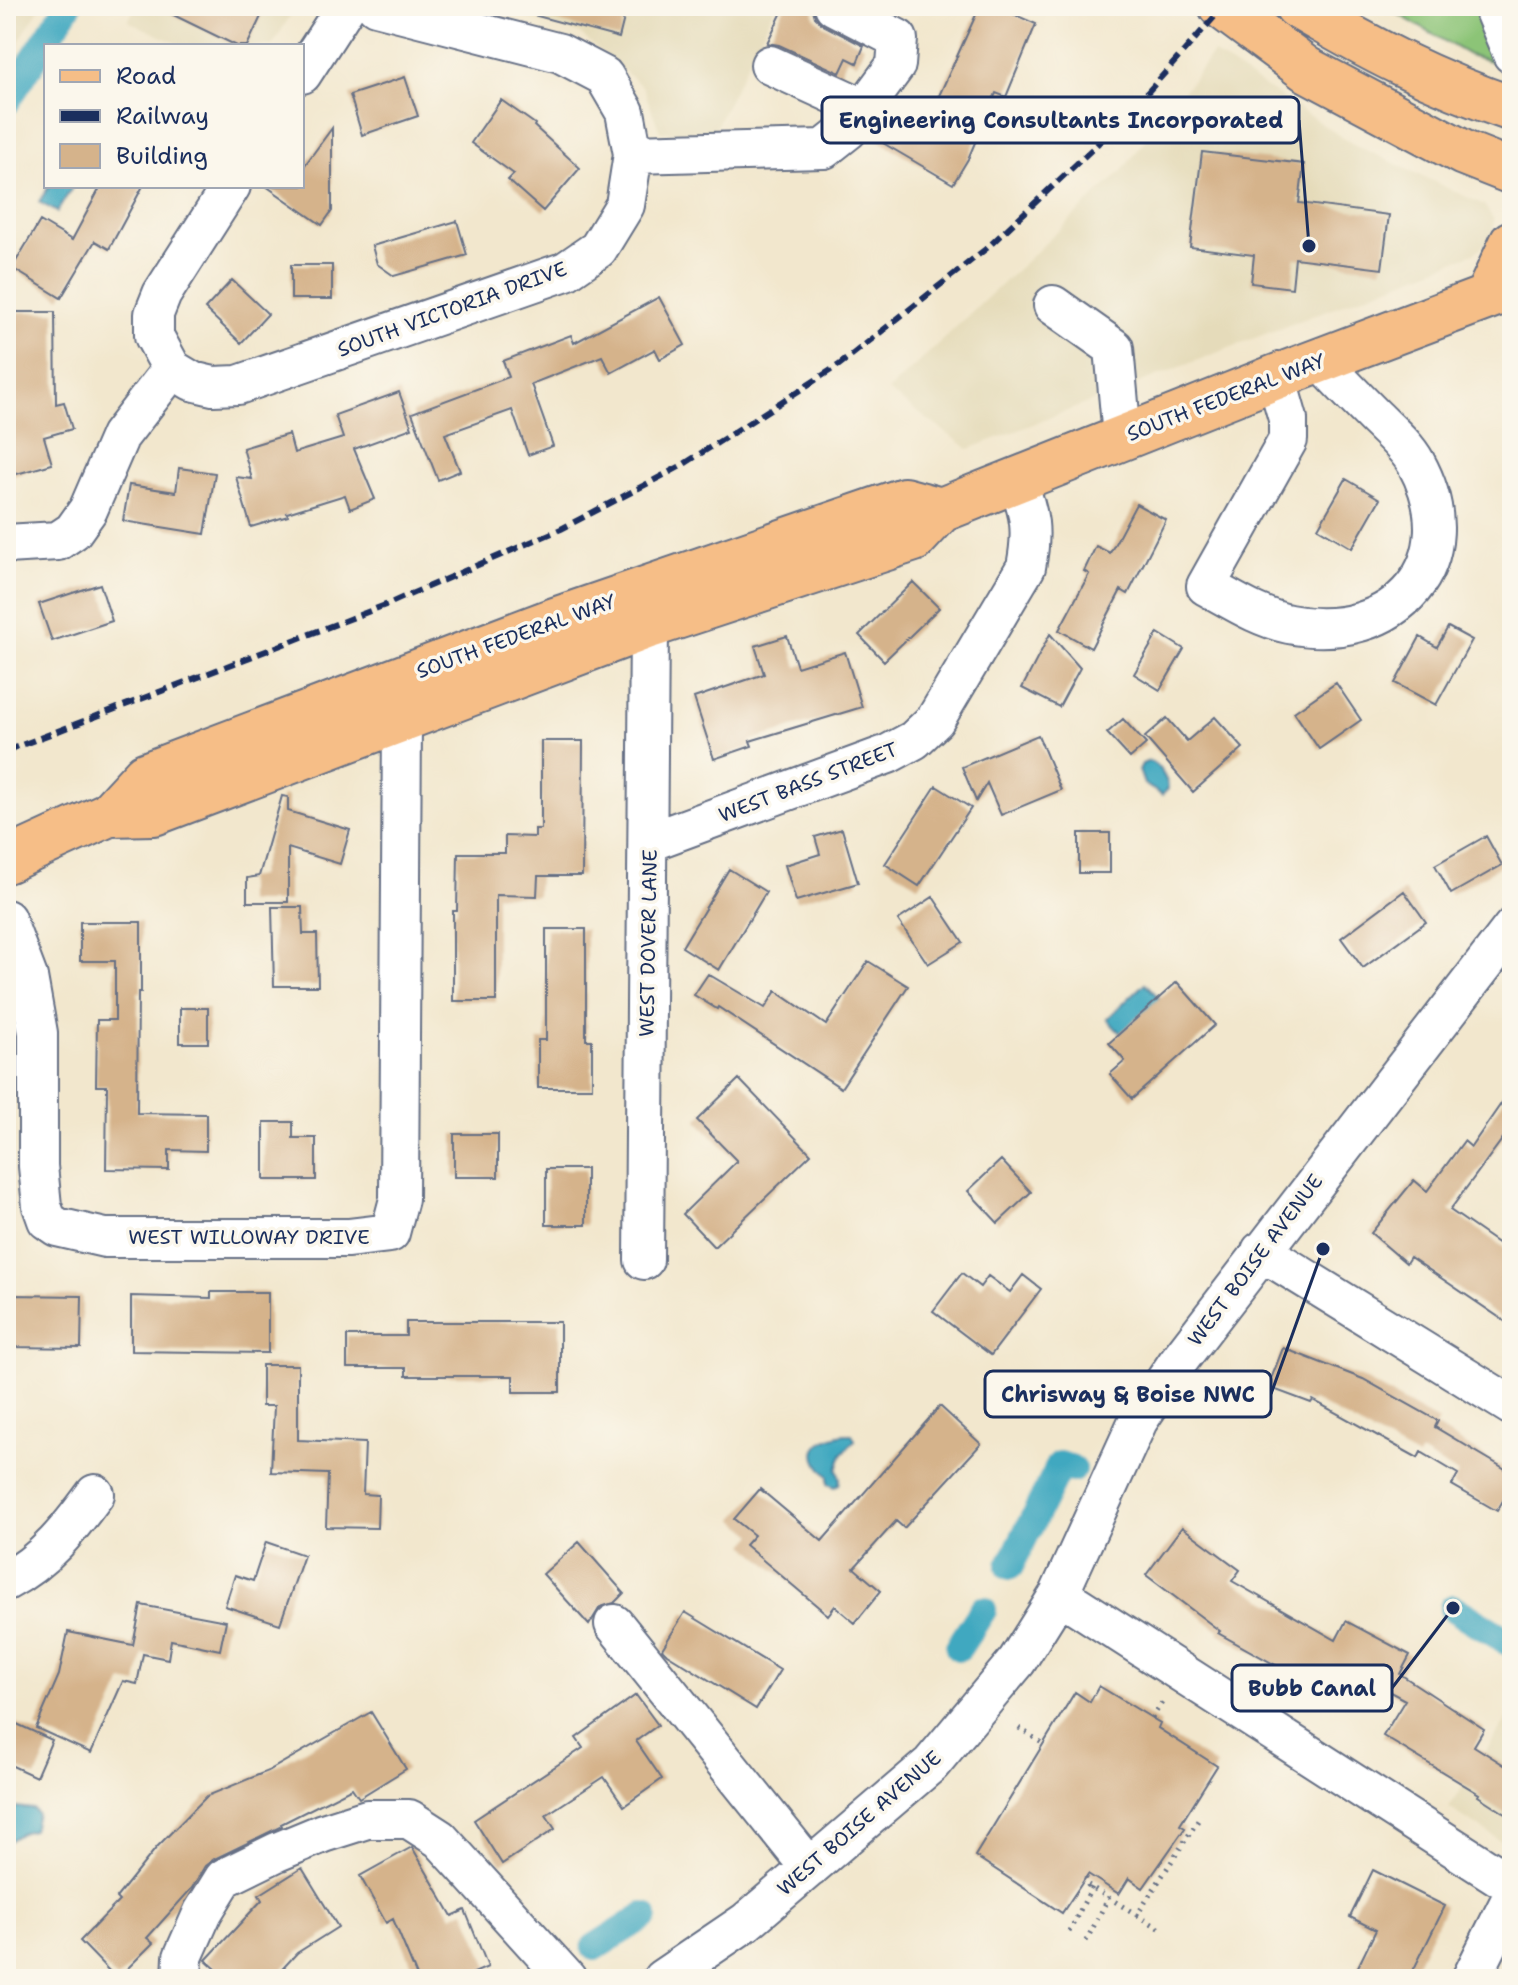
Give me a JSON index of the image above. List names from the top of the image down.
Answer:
{
  "streets": {
    "main road": ["SOUTH FEDERAL WAY"],
    "street": [
      "SOUTH VICTORIA DRIVE",
      "WEST BASS STREET",
      "WEST DOVER LANE",
      "WEST WILLOWAY DRIVE",
      "WEST BOISE AVENUE"
    ]
  },
  "crossings": [
    ["SOUTH FEDERAL WAY", "WEST BASS STREET"],
    ["SOUTH FEDERAL WAY", "WEST DOVER LANE"],
    ["SOUTH FEDERAL WAY", "WEST WILLOWAY DRIVE"],
    ["WEST BASS STREET", "WEST DOVER LANE"]
  ],
  "places": ["Engineering Consultants Incorporated", "Chrisway & Boise NWC", "Bubb Canal"],
  "legend": ["Road", "Railway", "Building"]
}
